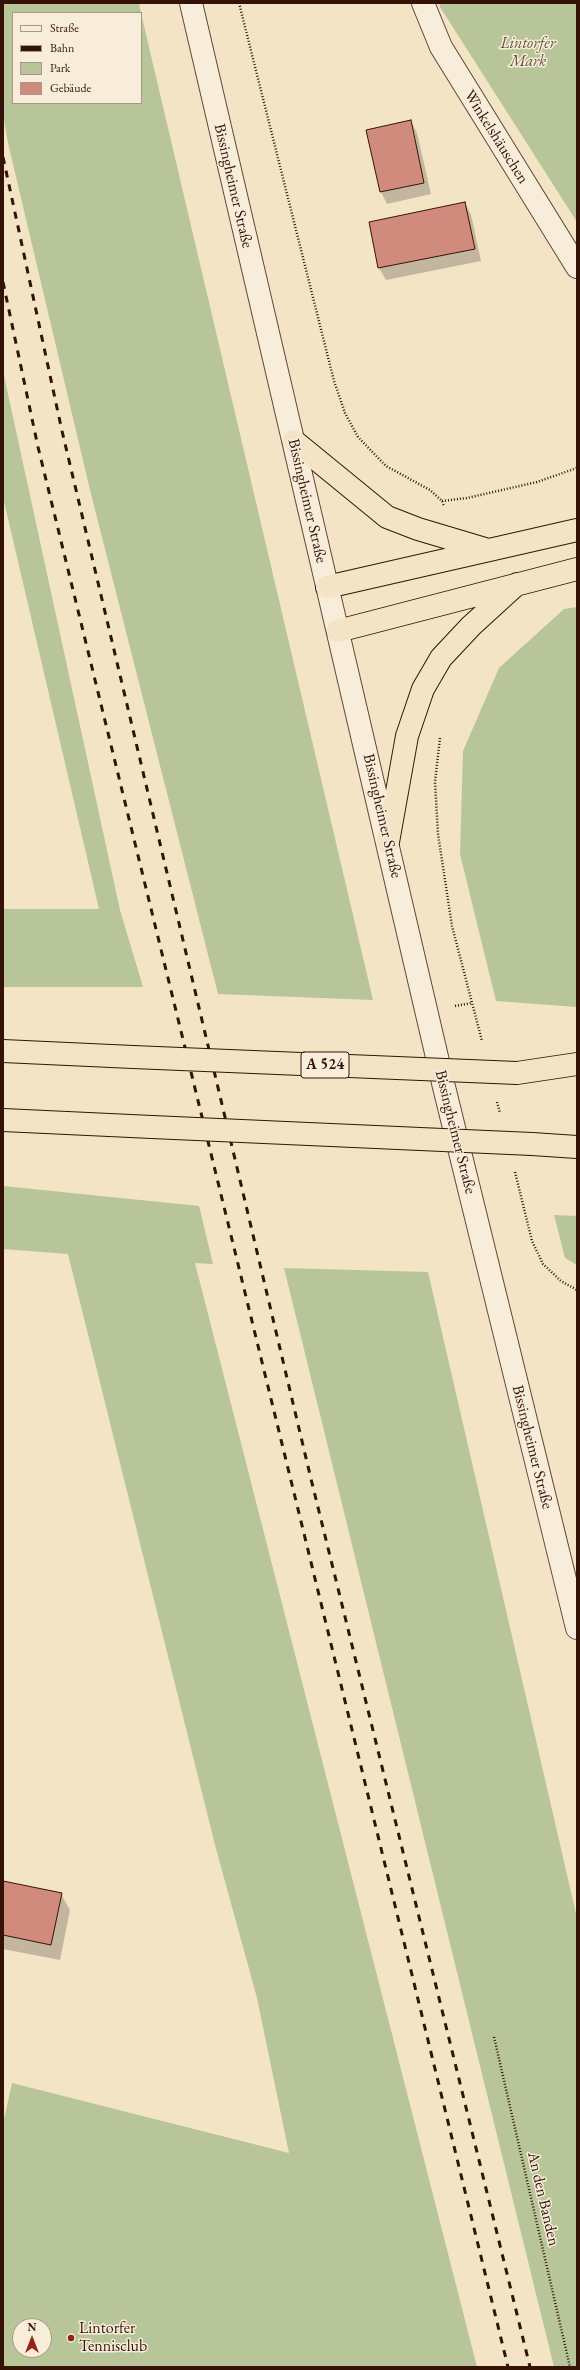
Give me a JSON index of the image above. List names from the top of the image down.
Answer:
{
  "streets": {
    "highway": ["A 524"],
    "street": ["Winkelshäuschen", "Bissingheimer Straße"],
    "path": ["An den Banden"]
  },
  "parks": ["Lintorfer Mark"],
  "places": ["Lintorfer Tennisclub"],
  "legend": [
    "Straße",
    "Bahn",
    "Park",
    "Gebäude"
  ],
  "north": "top"
}
